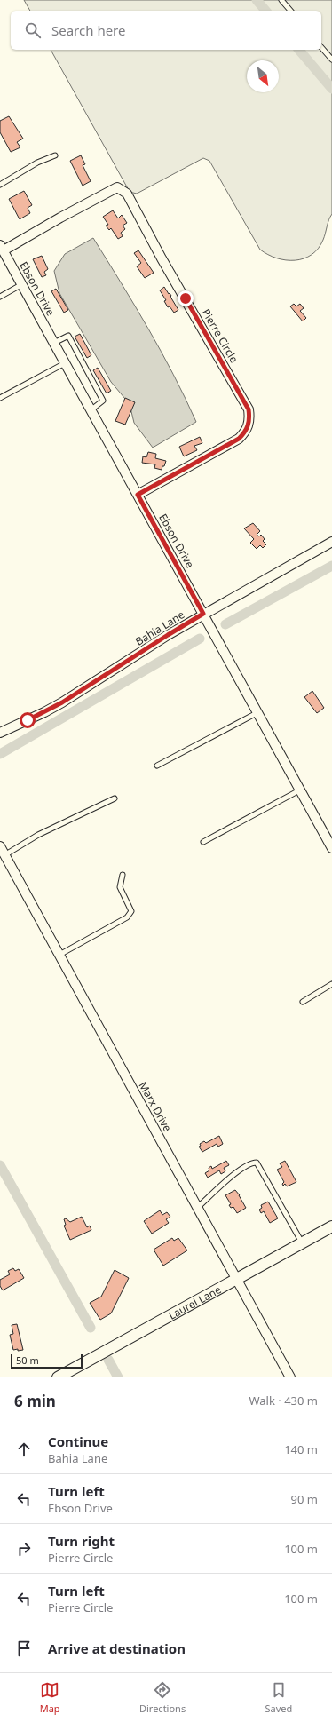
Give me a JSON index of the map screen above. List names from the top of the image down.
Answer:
{
  "streets": {
    "street": [
      "Ebson Drive",
      "Pierre Circle",
      "Bahia Lane",
      "Marx Drive",
      "Laurel Lane"
    ]
  },
  "crossings": [
    ["Ebson Drive", "Pierre Circle"],
    ["Ebson Drive", "Bahia Lane"],
    ["Marx Drive", "Laurel Lane"]
  ],
  "scale_bar": "50 m",
  "north": "bottom right",
  "page": {
    "search": "Search here",
    "scale": "50 m",
    "heading": ["6 min", "Walk · 430 m"],
    "list": [
      ["Continue", "Bahia Lane", "140 m"],
      ["Turn left", "Ebson Drive", "90 m"],
      ["Turn right", "Pierre Circle", "100 m"],
      ["Turn left", "Pierre Circle", "100 m"],
      "Arrive at destination"
    ],
    "nav": ["Map", "Directions", "Saved"]
  }
}
